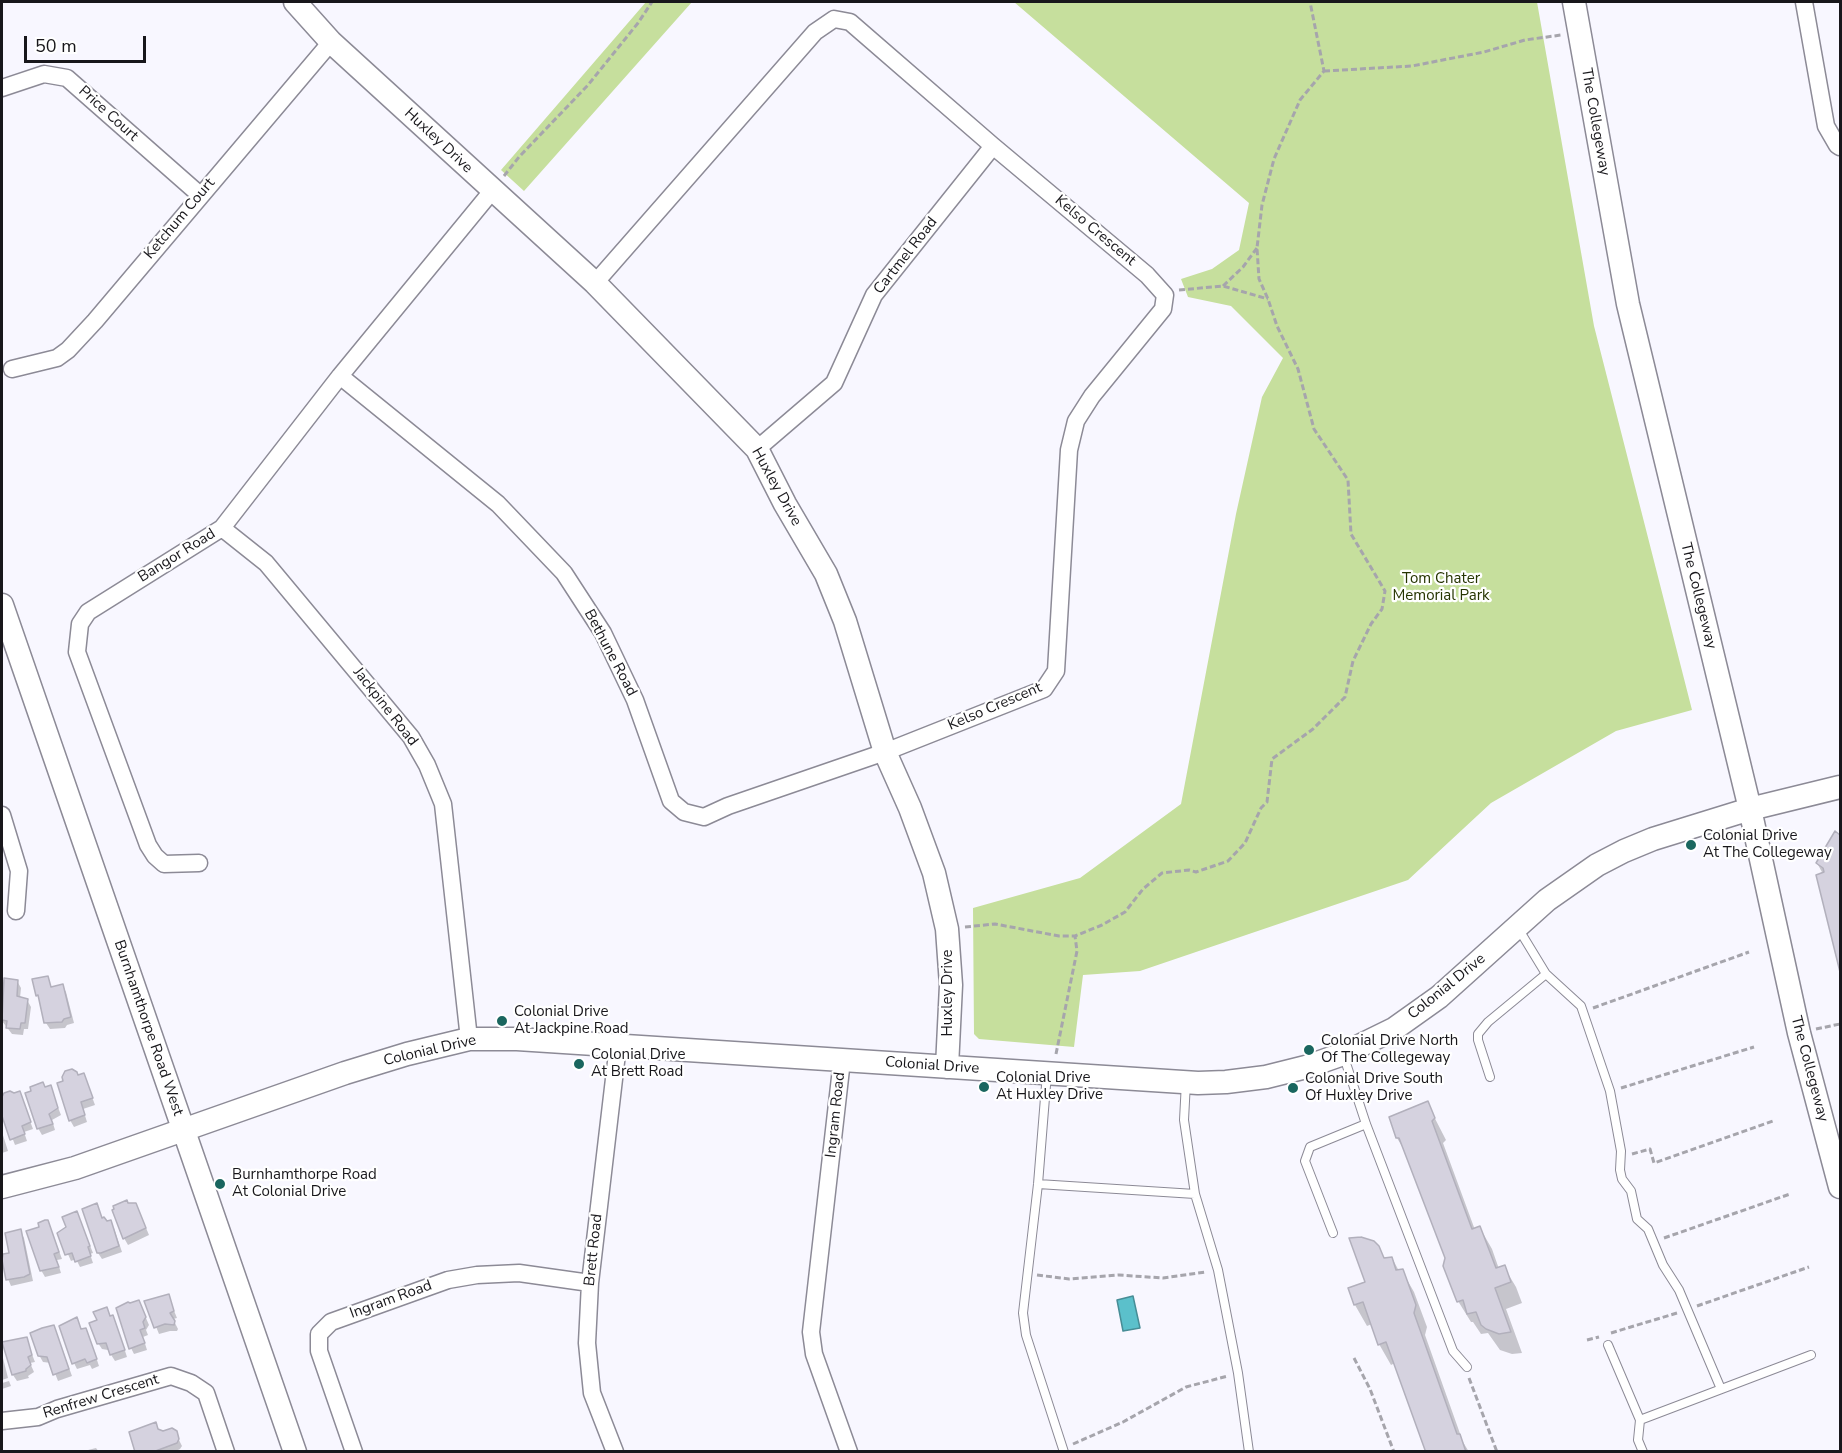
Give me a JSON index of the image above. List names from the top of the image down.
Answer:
{
  "streets": {
    "street": [
      "Price Court",
      "The Collegeway",
      "Huxley Drive",
      "Ketchum Court",
      "Kelso Crescent",
      "Cartmel Road",
      "Bangor Road",
      "Bethune Road",
      "Jackpine Road",
      "Colonial Drive",
      "Burnhamthorpe Road West",
      "Ingram Road",
      "Brett Road",
      "Renfrew Crescent"
    ]
  },
  "crossings": [
    ["Price Court", "Ketchum Court"],
    ["The Collegeway", "Colonial Drive"],
    ["Huxley Drive", "Ketchum Court"],
    ["Huxley Drive", "Kelso Crescent"],
    ["Huxley Drive", "Cartmel Road"],
    ["Huxley Drive", "Bangor Road"],
    ["Huxley Drive", "Bethune Road"],
    ["Huxley Drive", "Colonial Drive"],
    ["Kelso Crescent", "Cartmel Road"],
    ["Kelso Crescent", "Bethune Road"],
    ["Bangor Road", "Bethune Road"],
    ["Bangor Road", "Jackpine Road"],
    ["Jackpine Road", "Colonial Drive"],
    ["Colonial Drive", "Burnhamthorpe Road West"],
    ["Colonial Drive", "Ingram Road"],
    ["Colonial Drive", "Brett Road"],
    ["Ingram Road", "Brett Road"]
  ],
  "parks": ["Tom Chater Memorial Park"],
  "places": [
    "Colonial Drive At The Collegeway",
    "Colonial Drive At Jackpine Road",
    "Colonial Drive North Of The Collegeway",
    "Colonial Drive At Brett Road",
    "Colonial Drive At Huxley Drive",
    "Colonial Drive South Of Huxley Drive",
    "Burnhamthorpe Road At Colonial Drive"
  ],
  "scale_bar": "50 m"
}
